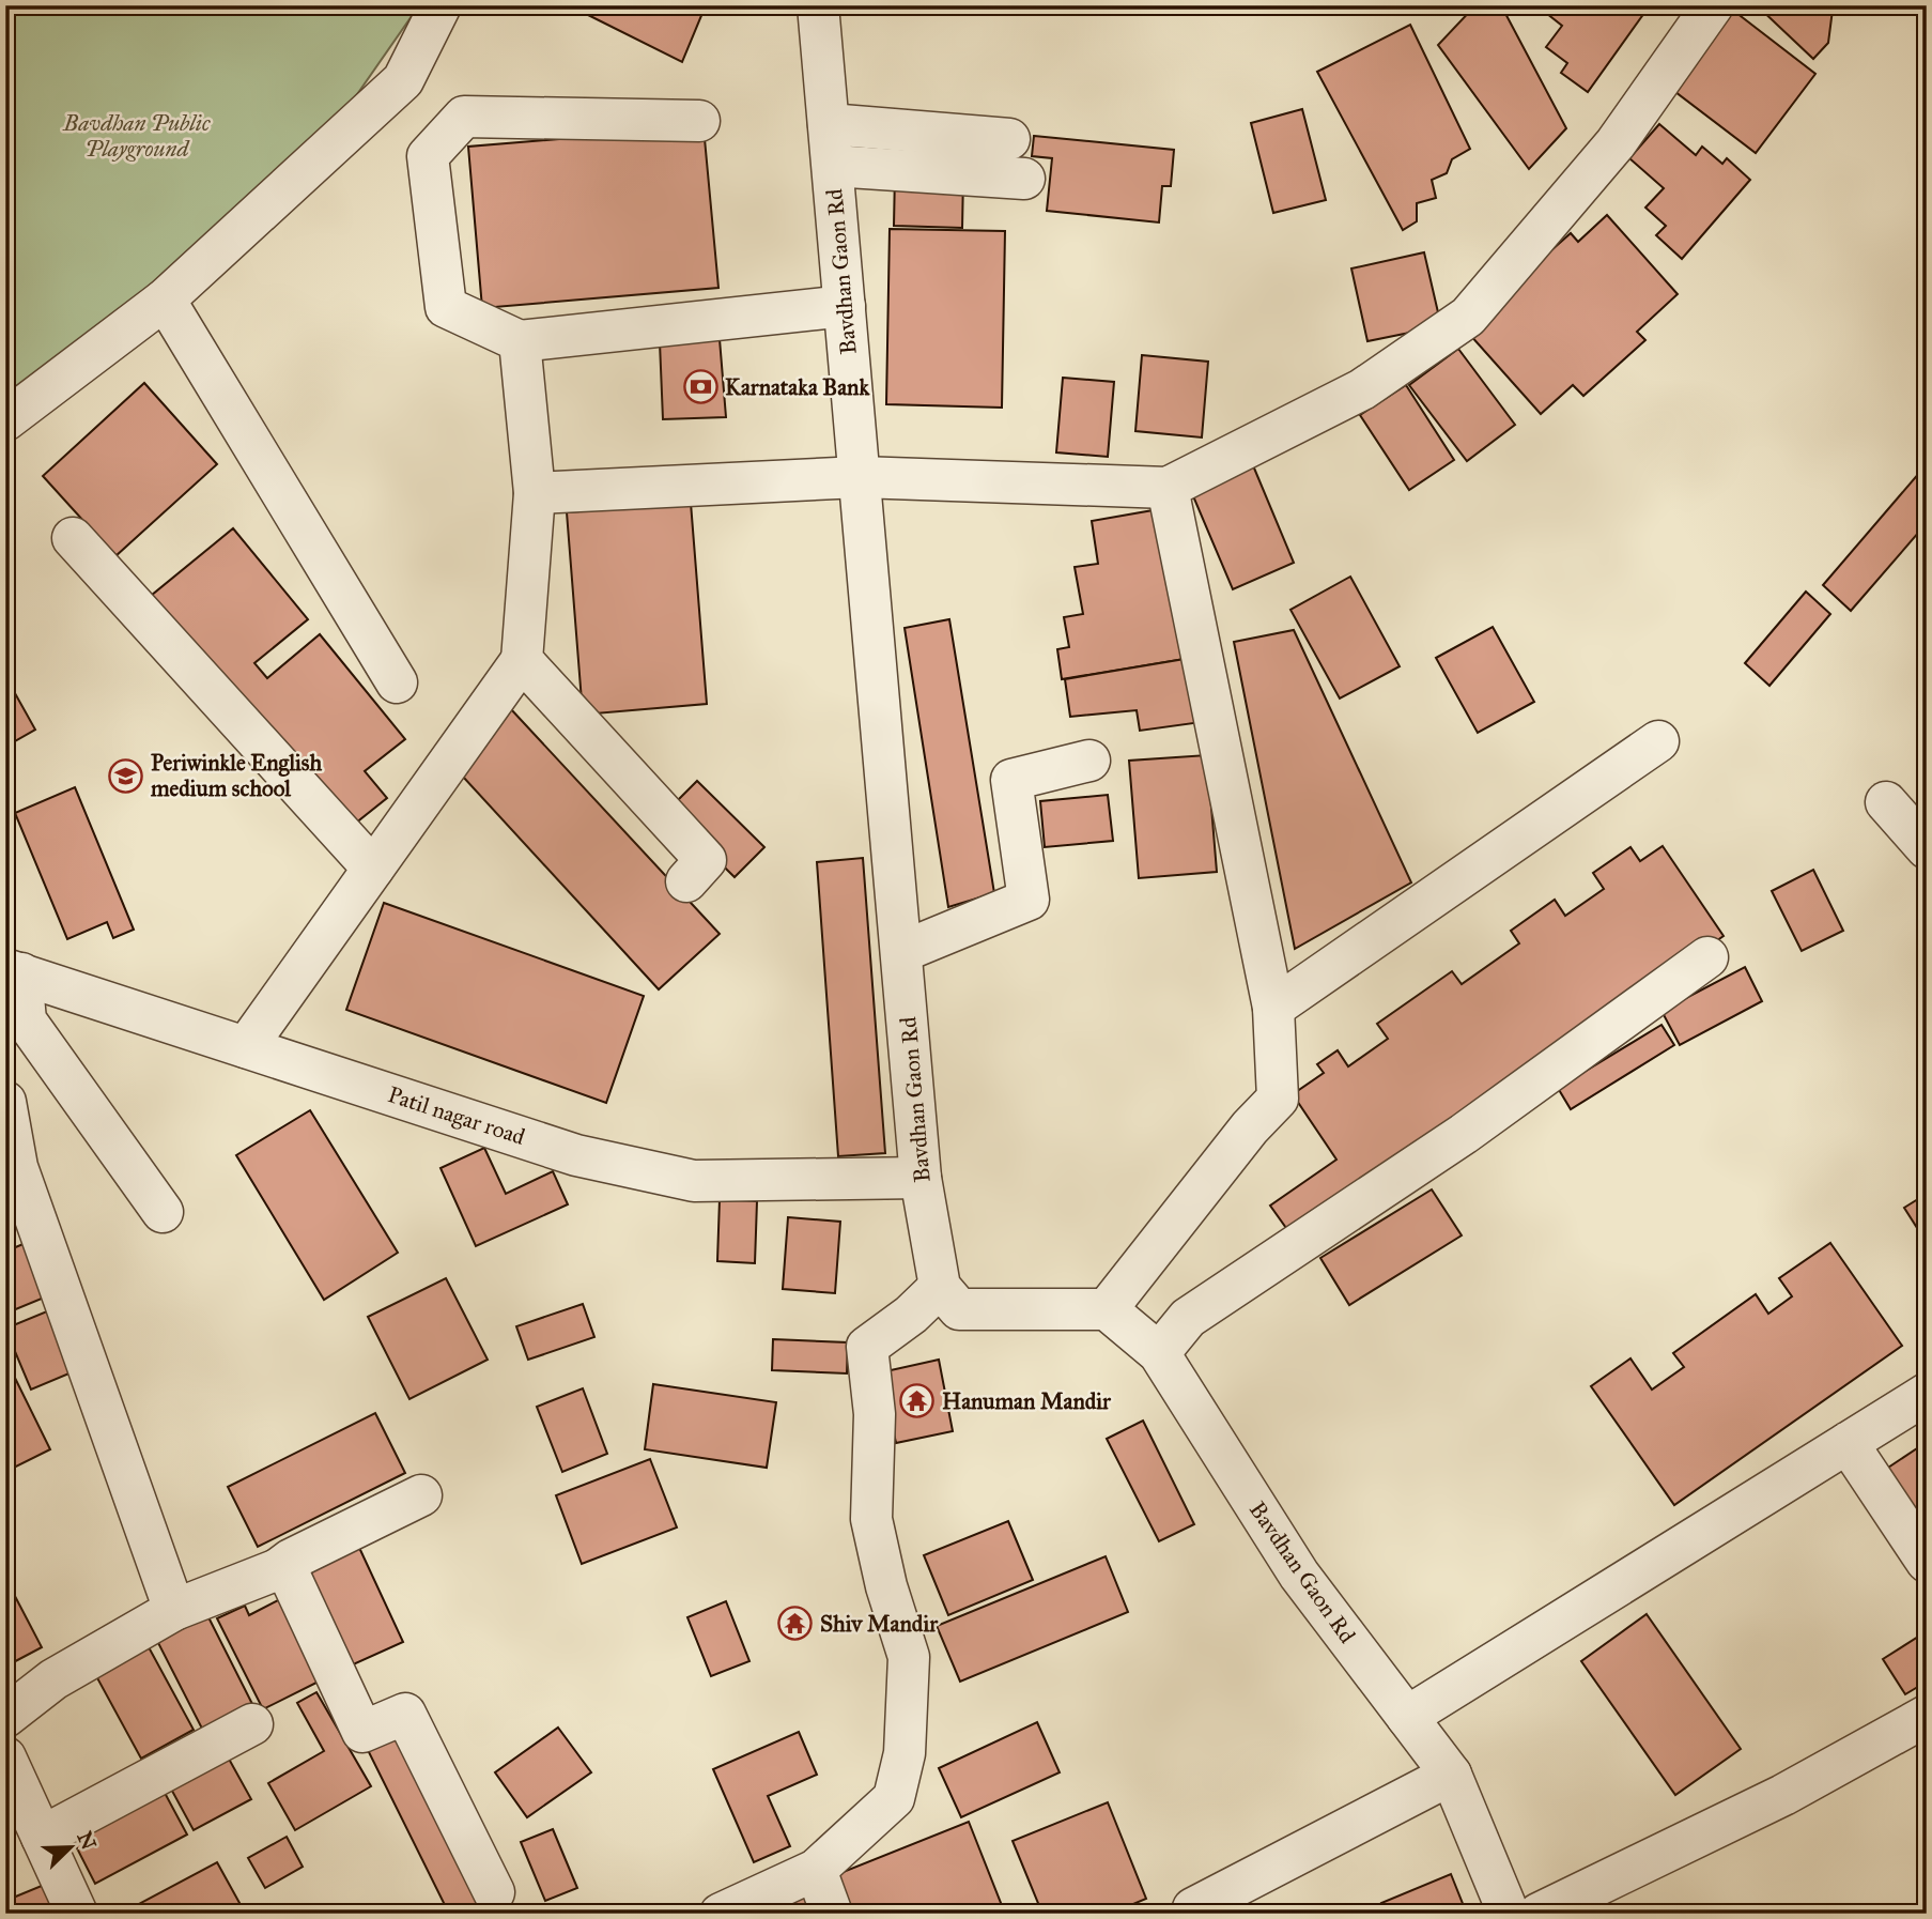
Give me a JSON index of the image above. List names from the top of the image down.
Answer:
{
  "streets": {
    "street": ["Bavdhan Gaon Rd", "Patil nagar road"]
  },
  "crossings": [
    ["Bavdhan Gaon Rd", "Patil nagar road"]
  ],
  "parks": ["Bavdhan Public Playground"],
  "places": {
    "bank": ["Karnataka Bank"],
    "school or university": ["Periwinkle English medium school"],
    "temple": ["Hanuman Mandir", "Shiv Mandir"]
  },
  "north": "top right"
}
